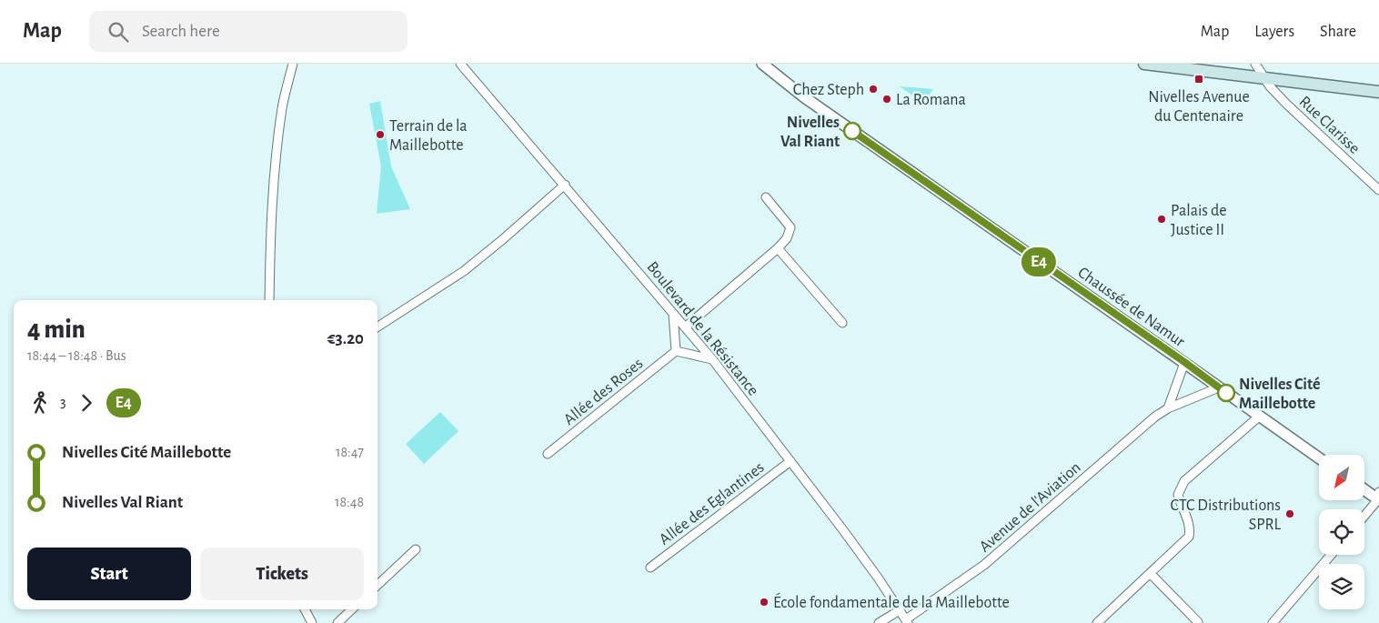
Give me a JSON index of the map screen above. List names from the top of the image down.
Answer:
{
  "streets": {
    "street": [
      "Rue Clarisse",
      "Chaussée de Namur",
      "Boulevard de la Résistance",
      "Allée des Roses",
      "Allée des Eglantines",
      "Avenue de l'Aviation"
    ]
  },
  "crossings": [
    ["Chaussée de Namur", "Avenue de l'Aviation"],
    ["Boulevard de la Résistance", "Allée des Eglantines"],
    ["Boulevard de la Résistance", "Avenue de l'Aviation"]
  ],
  "places": {
    "transit": ["Nivelles Avenue du Centenaire"],
    "other": [
      "Chez Steph",
      "La Romana",
      "Nivelles Val Riant",
      "Terrain de la Maillebotte",
      "Palais de Justice II",
      "Nivelles Cité Maillebotte",
      "CTC Distributions SPRL",
      "École fondamentale de la Maillebotte"
    ]
  },
  "lines": ["bus line E4"],
  "north": "bottom left",
  "page": {
    "header": "Map",
    "search": "Search here",
    "nav": ["Map", "Layers", "Share"],
    "on_map": "E4",
    "heading": ["4 min", "18:44 – 18:48 · Bus", "€3.20"],
    "legs": ["3", "E4"],
    "list": [
      {
        "name": "Nivelles Cité Maillebotte",
        "value": "18:47"
      },
      {
        "name": "Nivelles Val Riant",
        "value": "18:48"
      }
    ],
    "buttons": ["Start", "Tickets"]
  }
}
